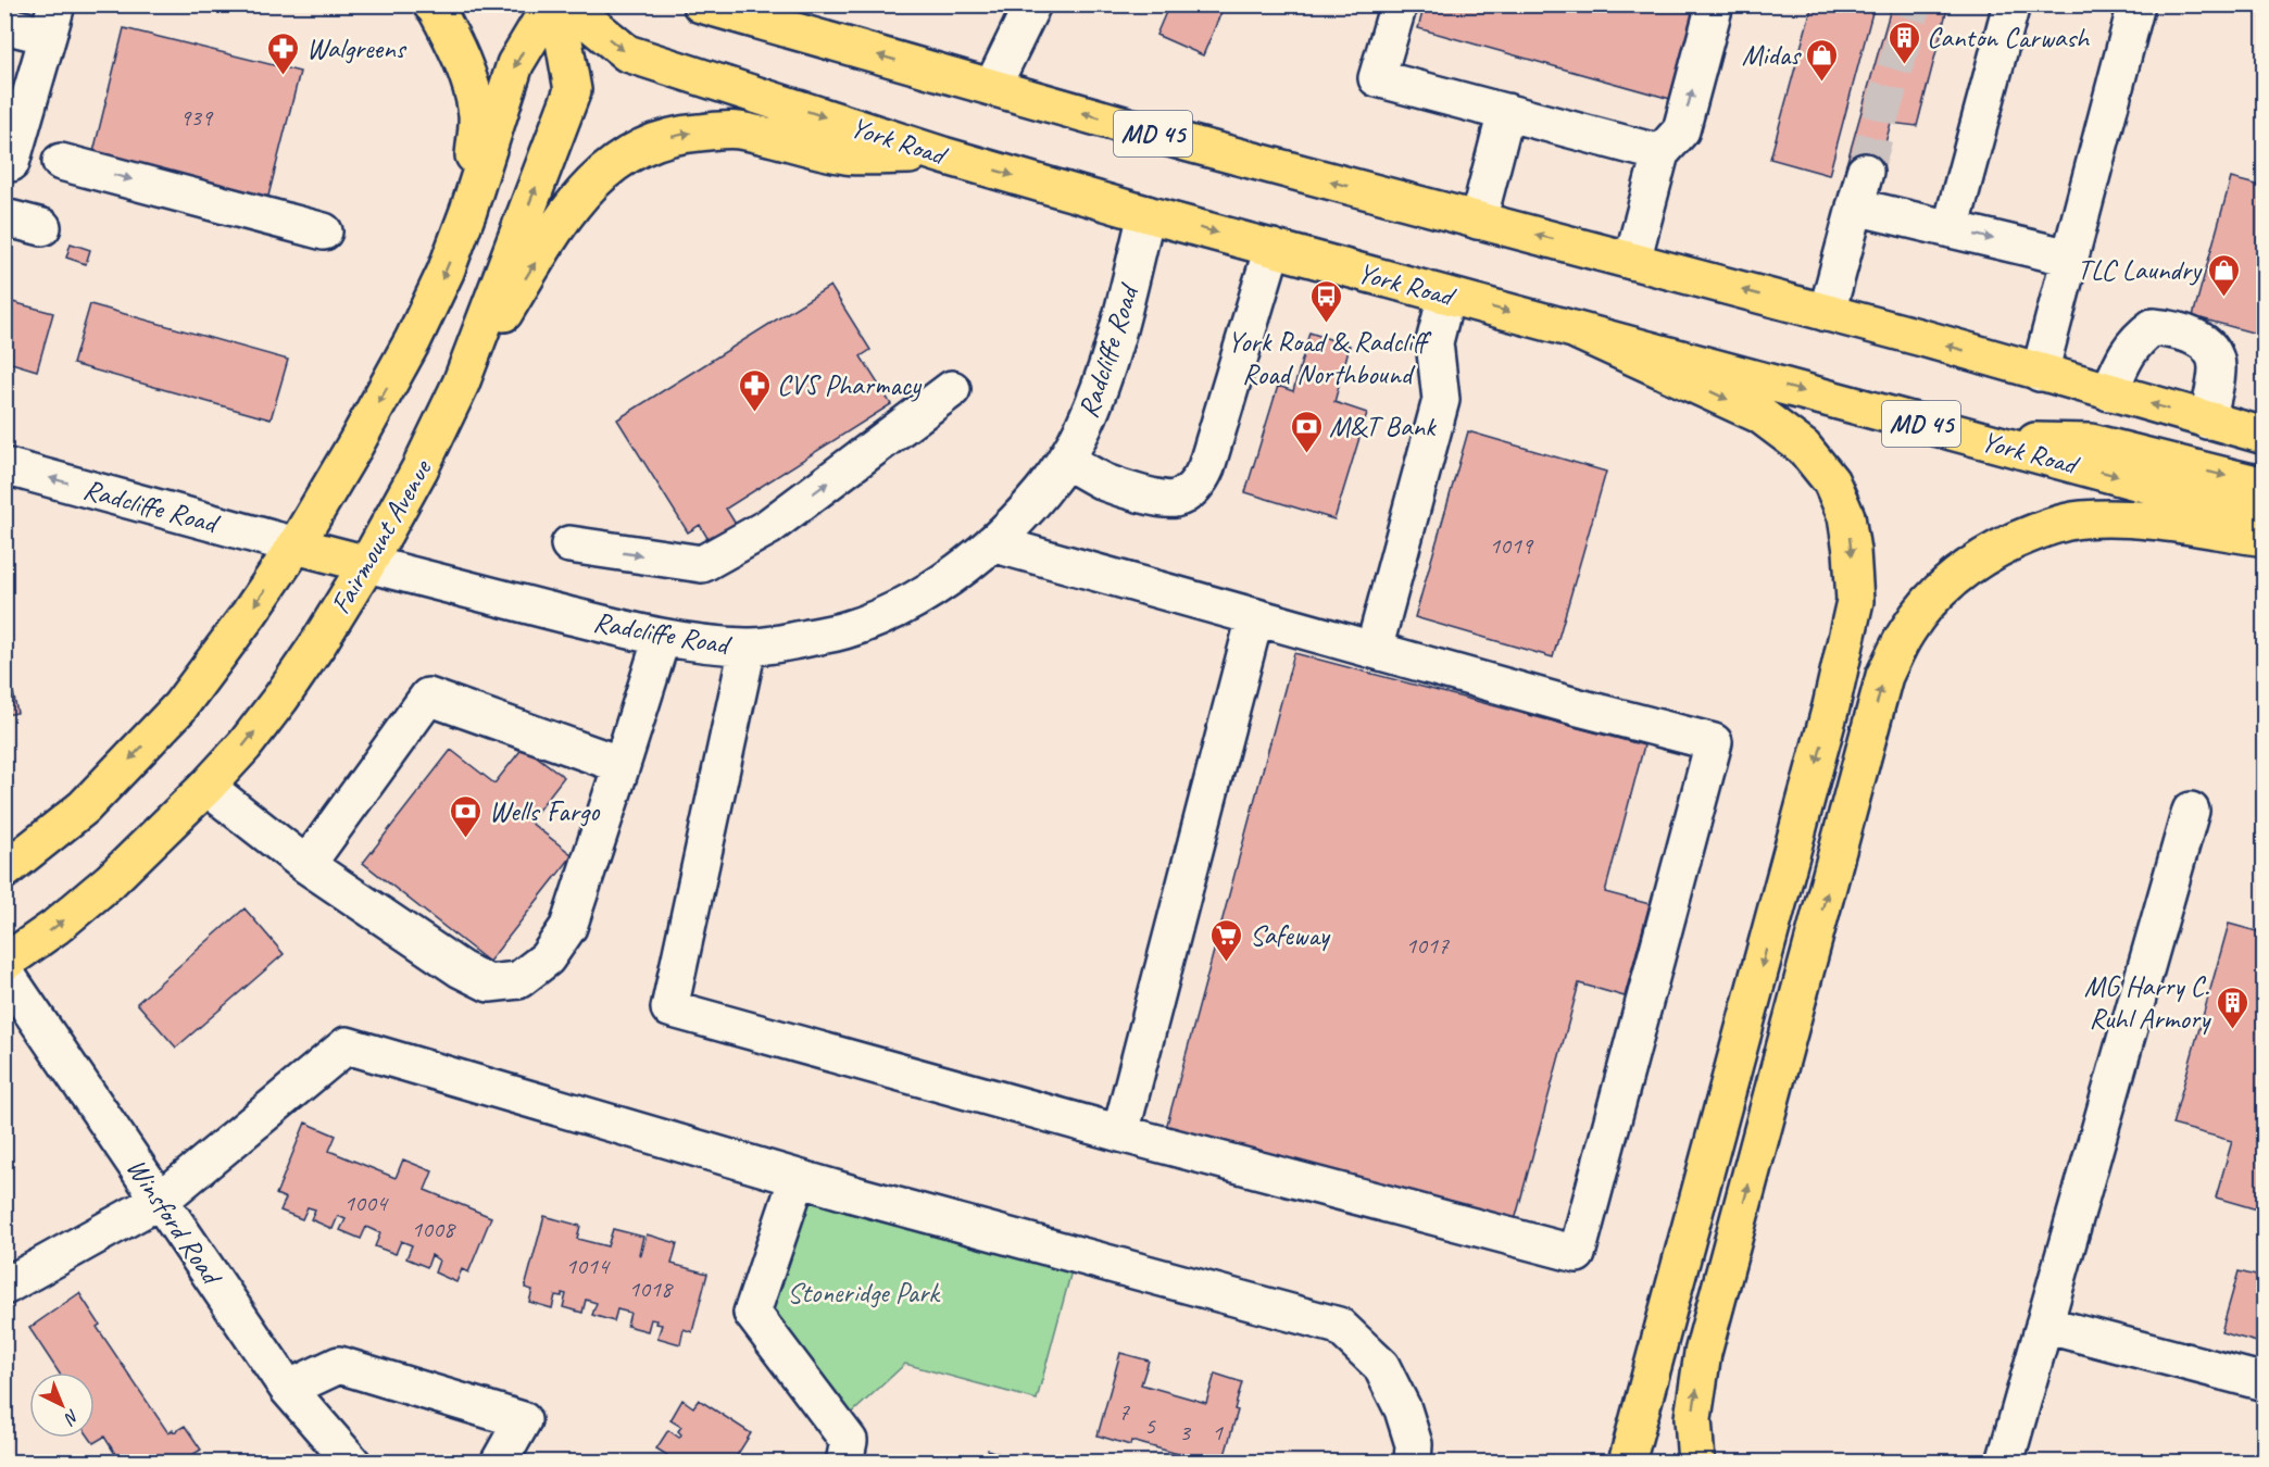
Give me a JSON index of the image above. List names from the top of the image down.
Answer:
{
  "streets": {
    "main road": ["MD 45", "York Road", "Fairmount Avenue"],
    "street": ["Radcliffe Road", "Winsford Road"]
  },
  "crossings": [
    ["York Road", "Radcliffe Road"],
    ["Radcliffe Road", "Fairmount Avenue"]
  ],
  "parks": ["Stoneridge Park"],
  "places": {
    "building": ["Canton Carwash", "MG Harry C. Ruhl Armory"],
    "pharmacy": ["Walgreens", "CVS Pharmacy"],
    "shop": ["Midas", "TLC Laundry"],
    "bus stop": ["York Road & Radcliff Road Northbound"],
    "bank": ["M&T Bank", "Wells Fargo"],
    "supermarket": ["Safeway"]
  },
  "house_numbers": [
    "939",
    "1019",
    "1017",
    "1004",
    "1008",
    "1014",
    "1018",
    "7",
    "5",
    "3",
    "1"
  ],
  "north": "bottom right"
}
